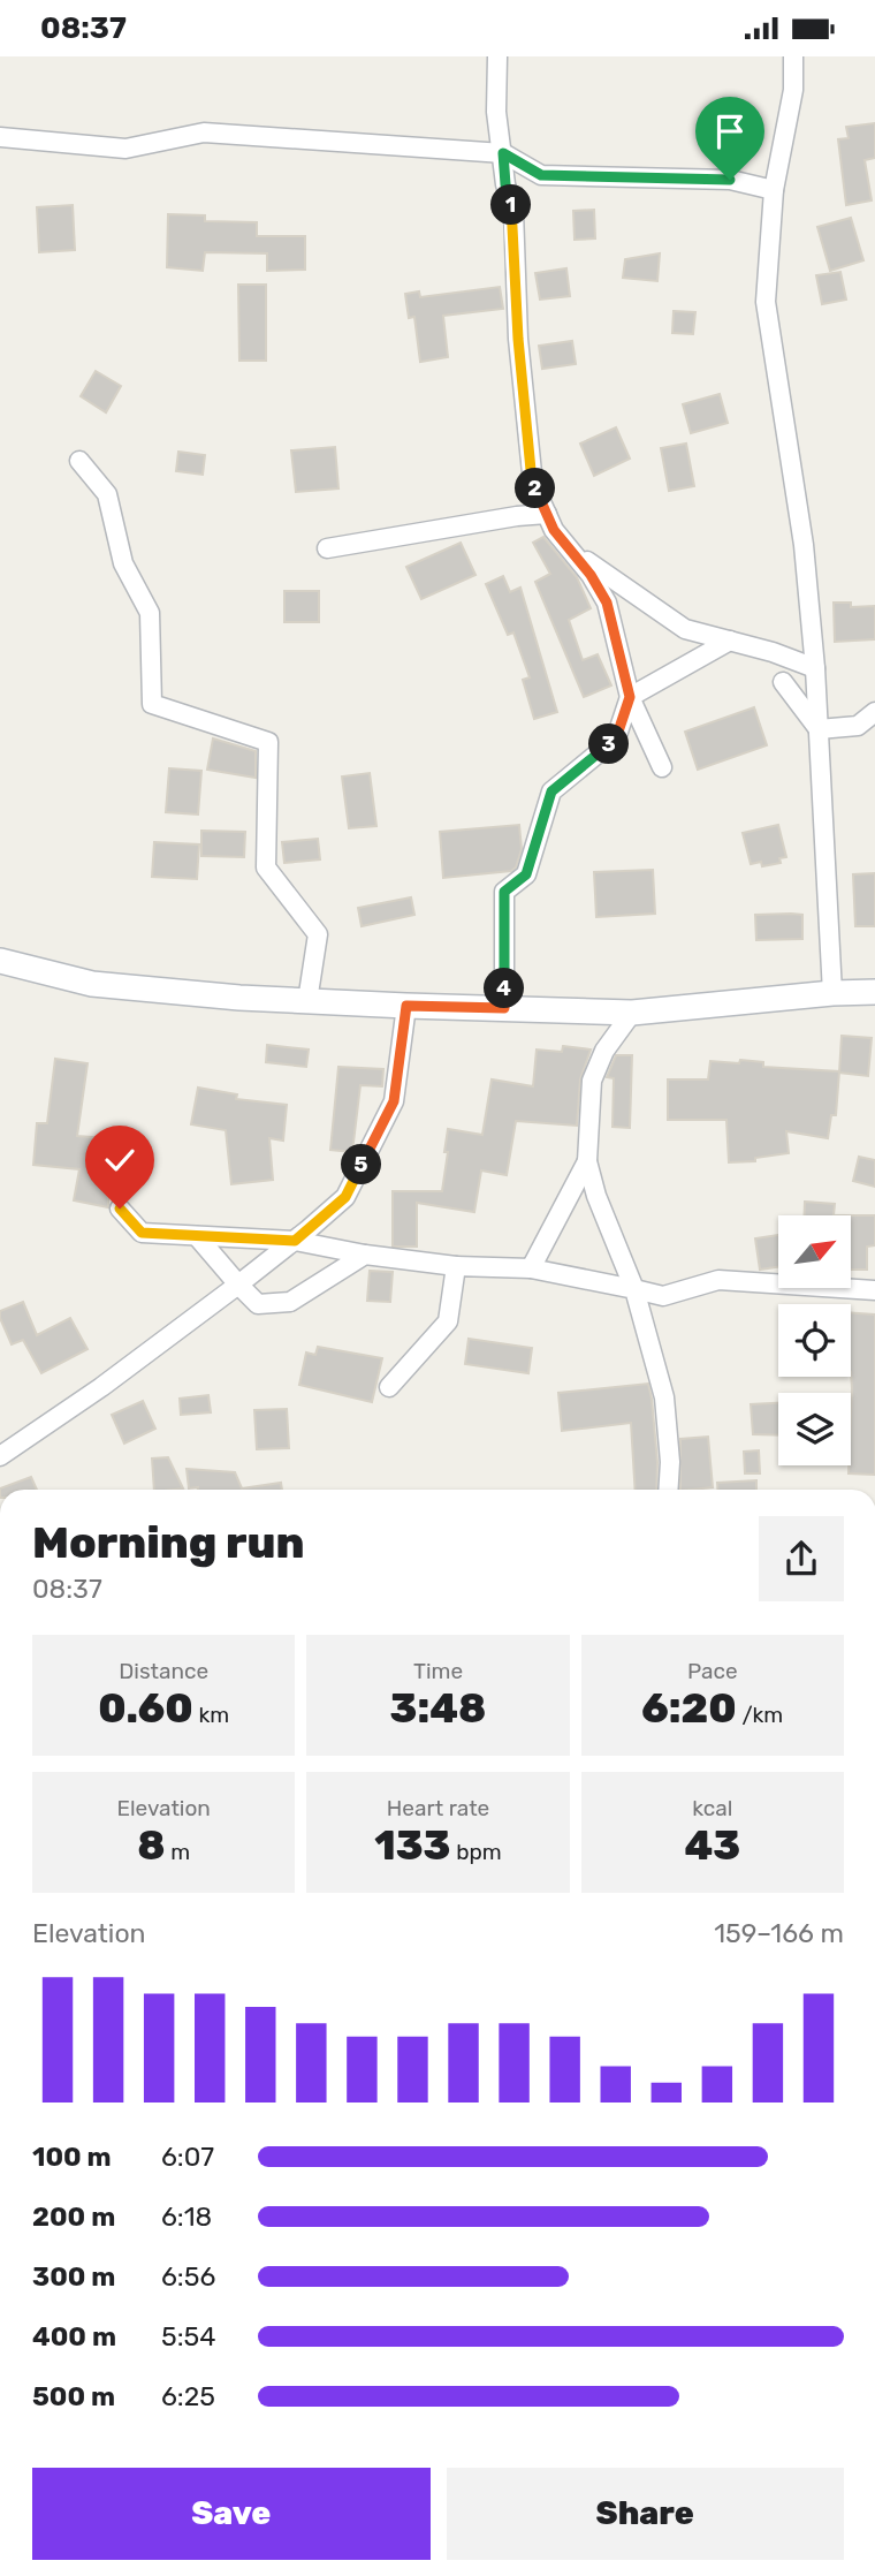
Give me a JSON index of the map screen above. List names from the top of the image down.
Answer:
{
  "north": "top right",
  "page": {
    "status": "08:37",
    "pins": [
      "1",
      "2",
      "3",
      "4",
      "5"
    ],
    "heading": ["Morning run", "08:37"],
    "stats": [
      ["Distance", "0.60 km"],
      ["Time", "3:48"],
      ["Pace", "6:20 /km"],
      ["Elevation", "8 m"],
      ["Heart rate", "133 bpm"],
      ["kcal", "43"]
    ],
    "chart": ["Elevation", "159–166 m"],
    "list": [
      {
        "name": "100 m",
        "note": "6:07"
      },
      {
        "name": "200 m",
        "note": "6:18"
      },
      {
        "name": "300 m",
        "note": "6:56"
      },
      {
        "name": "400 m",
        "note": "5:54"
      },
      {
        "name": "500 m",
        "note": "6:25"
      }
    ],
    "buttons": ["Save", "Share"]
  }
}
